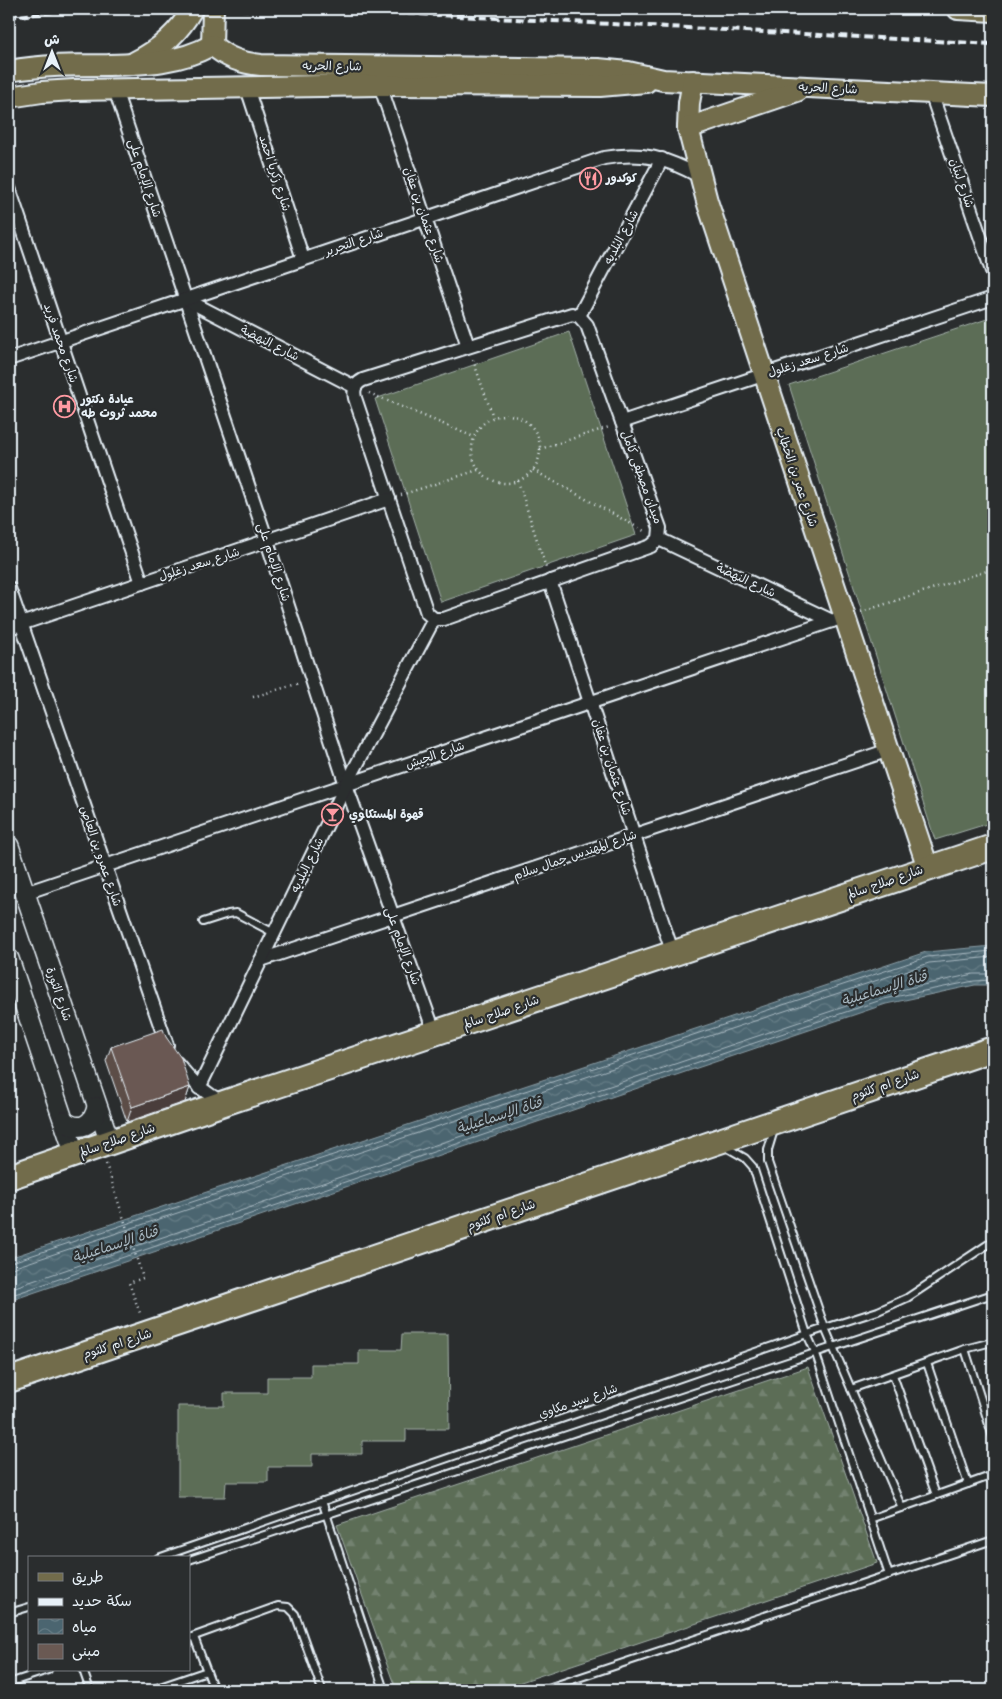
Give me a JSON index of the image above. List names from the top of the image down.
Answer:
{
  "streets": {
    "highway": ["شارع صلاح سالم", "شارع ام كلثوم"],
    "main road": ["شارع الحريه", "شارع عمر بن الخطاب"],
    "street": [
      "شارع زكريا احمد",
      "شارع الإمام على",
      "شارع لبنان",
      "شارع عثمان بن عفان",
      "شارع البلديه",
      "شارع التحرير",
      "شارع محمد فريد",
      "شارع النهضة",
      "شارع سعد زغلول",
      "ميدان مصطفى كامل",
      "شارع الجيش",
      "شارع المهندس جمال سلام",
      "شارع عمرو بن العاص",
      "شارع الثورة"
    ],
    "lane": ["شارع سيد مكاوي"]
  },
  "crossings": [
    ["شارع الحريه", "شارع زكريا احمد"],
    ["شارع الحريه", "شارع الإمام على"],
    ["شارع الحريه", "شارع لبنان"],
    ["شارع الحريه", "شارع عثمان بن عفان"],
    ["شارع الحريه", "شارع عمر بن الخطاب"],
    ["شارع زكريا احمد", "شارع التحرير"],
    ["شارع الإمام على", "شارع البلديه"],
    ["شارع الإمام على", "شارع التحرير"],
    ["شارع الإمام على", "شارع النهضة"],
    ["شارع الإمام على", "شارع سعد زغلول"],
    ["شارع الإمام على", "شارع الجيش"],
    ["شارع الإمام على", "شارع المهندس جمال سلام"],
    ["شارع الإمام على", "شارع صلاح سالم"],
    ["شارع عثمان بن عفان", "شارع التحرير"],
    ["شارع عثمان بن عفان", "ميدان مصطفى كامل"],
    ["شارع عثمان بن عفان", "شارع الجيش"],
    ["شارع عثمان بن عفان", "شارع المهندس جمال سلام"],
    ["شارع عثمان بن عفان", "شارع صلاح سالم"],
    ["شارع البلديه", "شارع التحرير"],
    ["شارع البلديه", "ميدان مصطفى كامل"],
    ["شارع البلديه", "شارع الجيش"],
    ["شارع البلديه", "شارع المهندس جمال سلام"],
    ["شارع البلديه", "شارع عمرو بن العاص"],
    ["شارع التحرير", "شارع محمد فريد"],
    ["شارع التحرير", "شارع النهضة"],
    ["شارع التحرير", "شارع عمر بن الخطاب"],
    ["شارع محمد فريد", "شارع سعد زغلول"],
    ["شارع النهضة", "ميدان مصطفى كامل"],
    ["شارع النهضة", "شارع عمر بن الخطاب"],
    ["شارع النهضة", "شارع الجيش"],
    ["شارع سعد زغلول", "ميدان مصطفى كامل"],
    ["شارع سعد زغلول", "شارع عمر بن الخطاب"],
    ["شارع سعد زغلول", "شارع عمرو بن العاص"],
    ["شارع عمر بن الخطاب", "شارع الجيش"],
    ["شارع عمر بن الخطاب", "شارع المهندس جمال سلام"],
    ["شارع عمر بن الخطاب", "شارع صلاح سالم"],
    ["شارع الجيش", "شارع عمرو بن العاص"],
    ["شارع الجيش", "شارع الثورة"],
    ["شارع عمرو بن العاص", "شارع صلاح سالم"],
    ["شارع صلاح سالم", "شارع الثورة"]
  ],
  "water": ["قناة الإسماعيلية"],
  "places": {
    "restaurant": ["كوكدور"],
    "hospital": ["عيادة دكتور محمد ثروت طه"],
    "bar": ["قهوة المستكاوي"]
  },
  "legend": [
    "طريق",
    "سكة حديد",
    "مياه",
    "مبنى"
  ],
  "north": "top"
}
